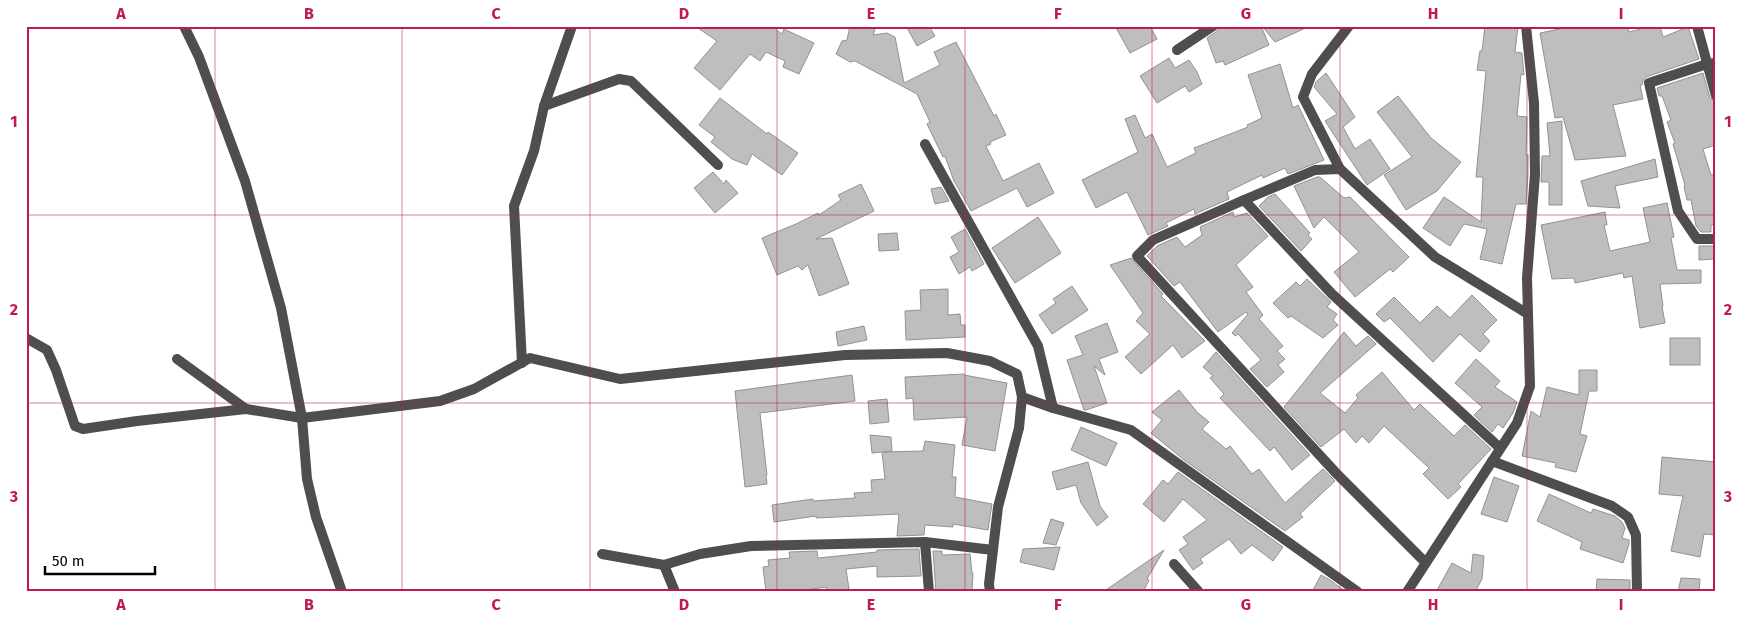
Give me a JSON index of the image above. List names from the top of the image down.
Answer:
{
  "scale_bar": "50 m",
  "grid": {
    "columns": [
      "A",
      "B",
      "C",
      "D",
      "E",
      "F",
      "G",
      "H",
      "I"
    ],
    "rows": ["1", "2", "3"]
  }
}
